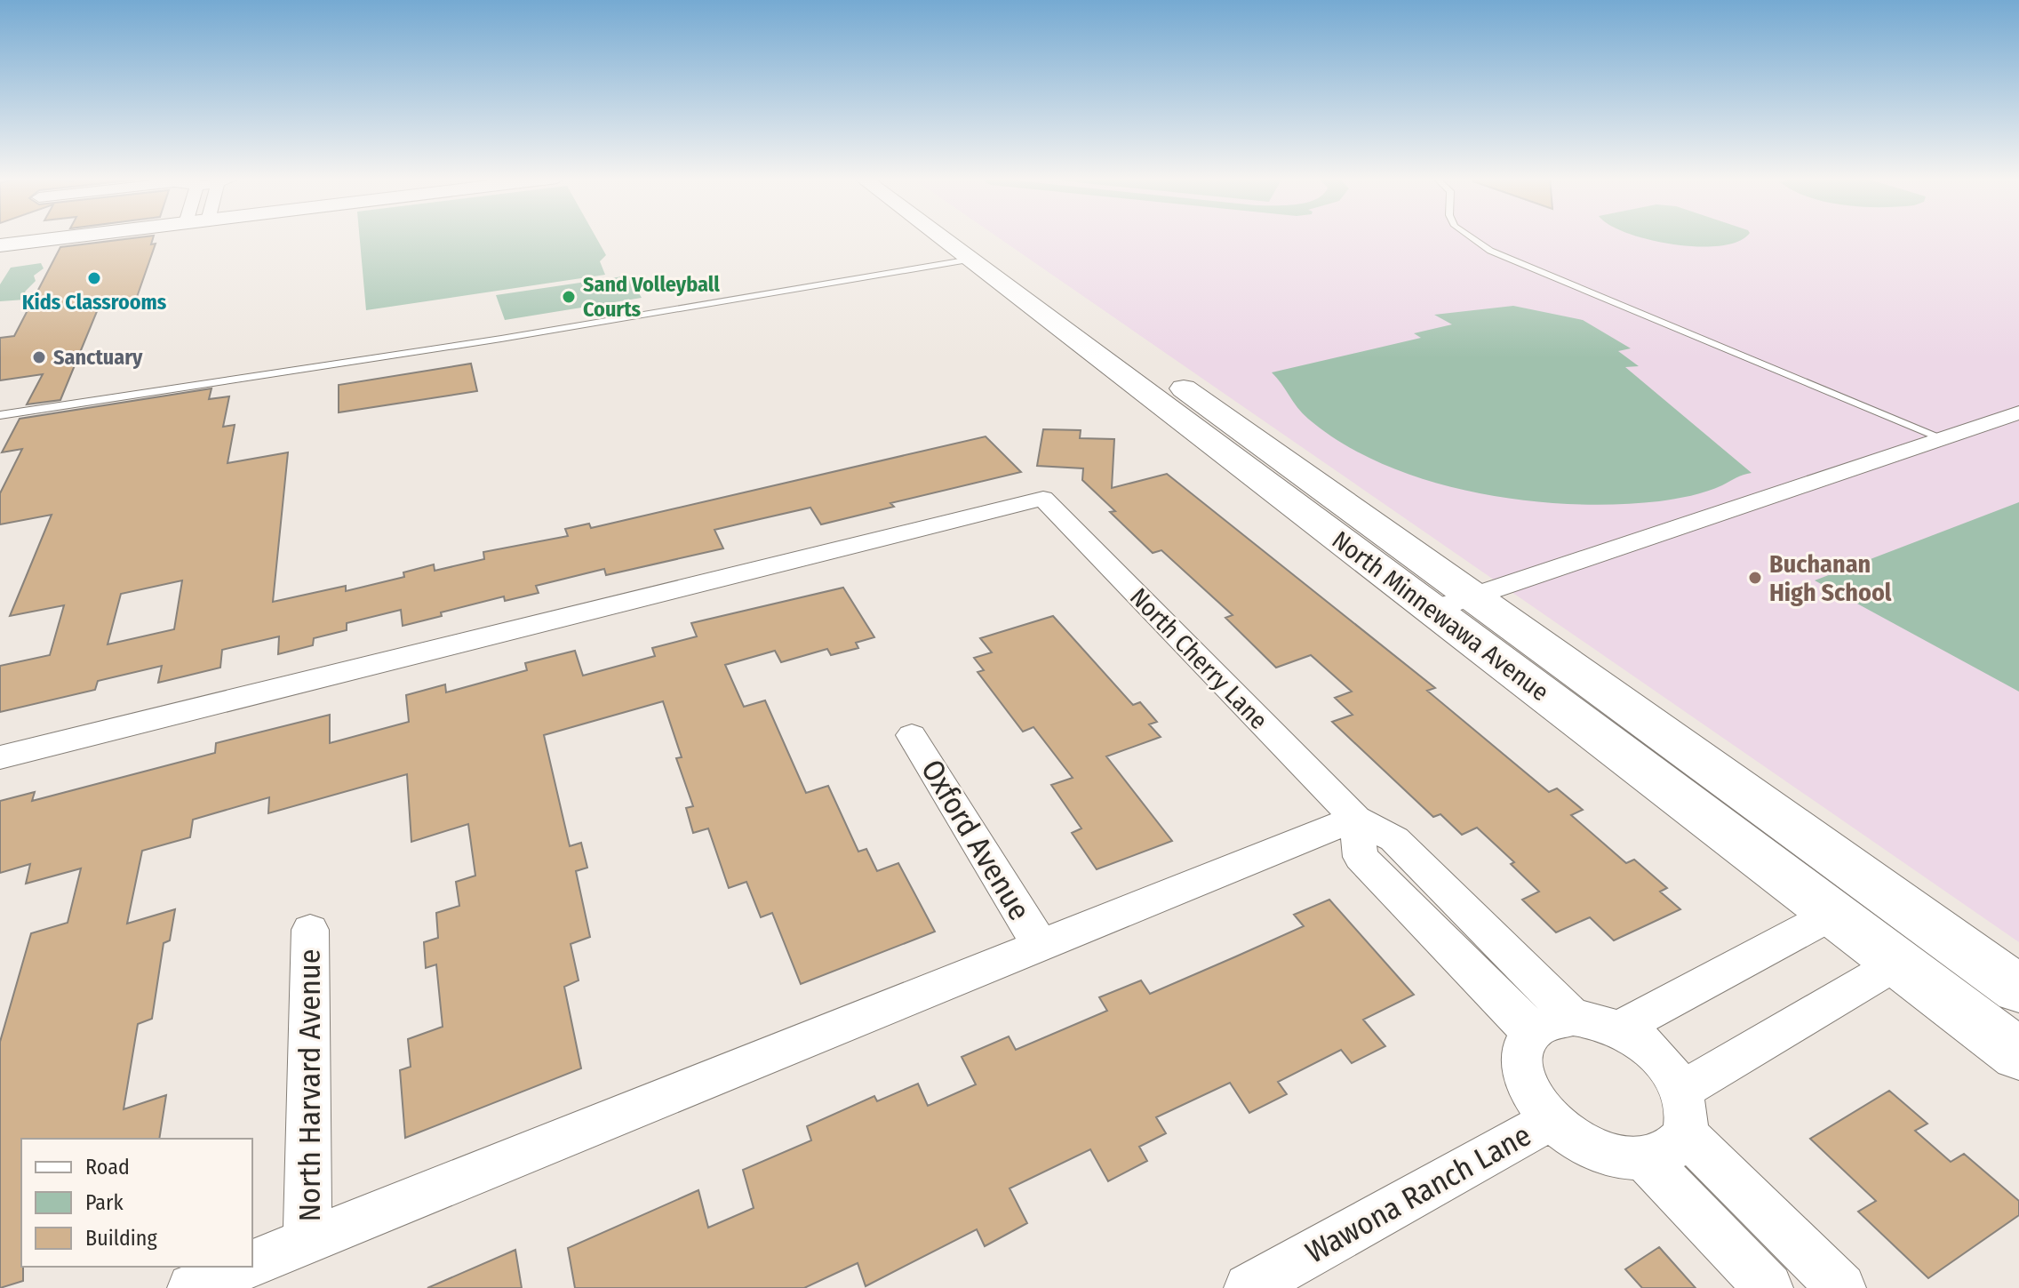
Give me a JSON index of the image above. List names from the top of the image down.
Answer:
{
  "streets": {
    "main road": ["North Minnewawa Avenue"],
    "street": [
      "North Cherry Lane",
      "Oxford Avenue",
      "North Harvard Avenue",
      "Wawona Ranch Lane"
    ]
  },
  "crossings": [
    ["North Cherry Lane", "Wawona Ranch Lane"]
  ],
  "places": [
    "Kids Classrooms",
    "Sand Volleyball Courts",
    "Sanctuary",
    "Buchanan High School"
  ],
  "legend": ["Road", "Park", "Building"]
}
